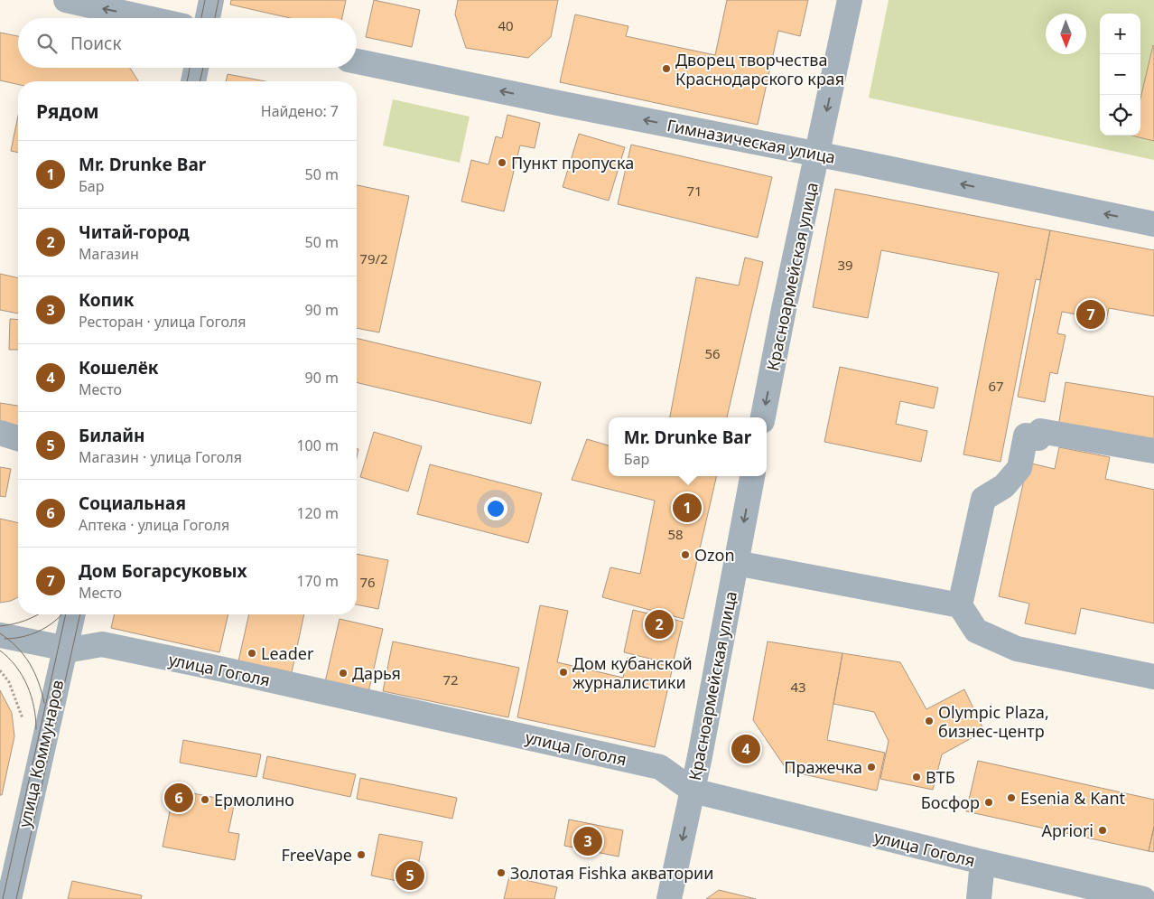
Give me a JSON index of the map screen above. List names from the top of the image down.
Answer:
{
  "streets": {
    "street": [
      "Гимназическая улица",
      "Красноармейская улица",
      "улица Гоголя",
      "улица Коммунаров"
    ]
  },
  "crossings": [
    ["Гимназическая улица", "Красноармейская улица"],
    ["Красноармейская улица", "улица Гоголя"],
    ["улица Гоголя", "улица Коммунаров"]
  ],
  "one_way": ["Гимназическая улица", "Красноармейская улица"],
  "places": [
    "Дворец творчества Краснодарского края",
    "Пункт пропуска",
    "Ozon",
    "Leader",
    "Дом кубанской журналистики",
    "Дарья",
    "Olympic Plaza, бизнес-центр",
    "Пражечка",
    "ВТБ",
    "Esenia & Kant",
    "Ермолино",
    "Босфор",
    "Apriori",
    "FreeVape",
    "Золотая Fishka акватории"
  ],
  "house_numbers": [
    "40",
    "71",
    "79/2",
    "39",
    "56",
    "67",
    "58",
    "76",
    "72",
    "43"
  ],
  "north": "bottom",
  "page": {
    "map_buttons": ["+", "−"],
    "search": "Поиск",
    "heading": ["Рядом", "Найдено: 7"],
    "list": [
      {
        "mark": "1",
        "name": "Mr. Drunke Bar",
        "note": "Бар",
        "value": "50 m"
      },
      {
        "mark": "2",
        "name": "Читай-город",
        "note": "Магазин",
        "value": "50 m"
      },
      {
        "mark": "3",
        "name": "Копик",
        "note": "Ресторан · улица Гоголя",
        "value": "90 m"
      },
      {
        "mark": "4",
        "name": "Кошелёк",
        "note": "Место",
        "value": "90 m"
      },
      {
        "mark": "5",
        "name": "Билайн",
        "note": "Магазин · улица Гоголя",
        "value": "100 m"
      },
      {
        "mark": "6",
        "name": "Социальная",
        "note": "Аптека · улица Гоголя",
        "value": "120 m"
      },
      {
        "mark": "7",
        "name": "Дом Богарсуковых",
        "note": "Место",
        "value": "170 m"
      }
    ],
    "pins": [
      "7",
      "1",
      "2",
      "4",
      "6",
      "3",
      "5"
    ],
    "popup": ["Mr. Drunke Bar", "Бар"]
  }
}
